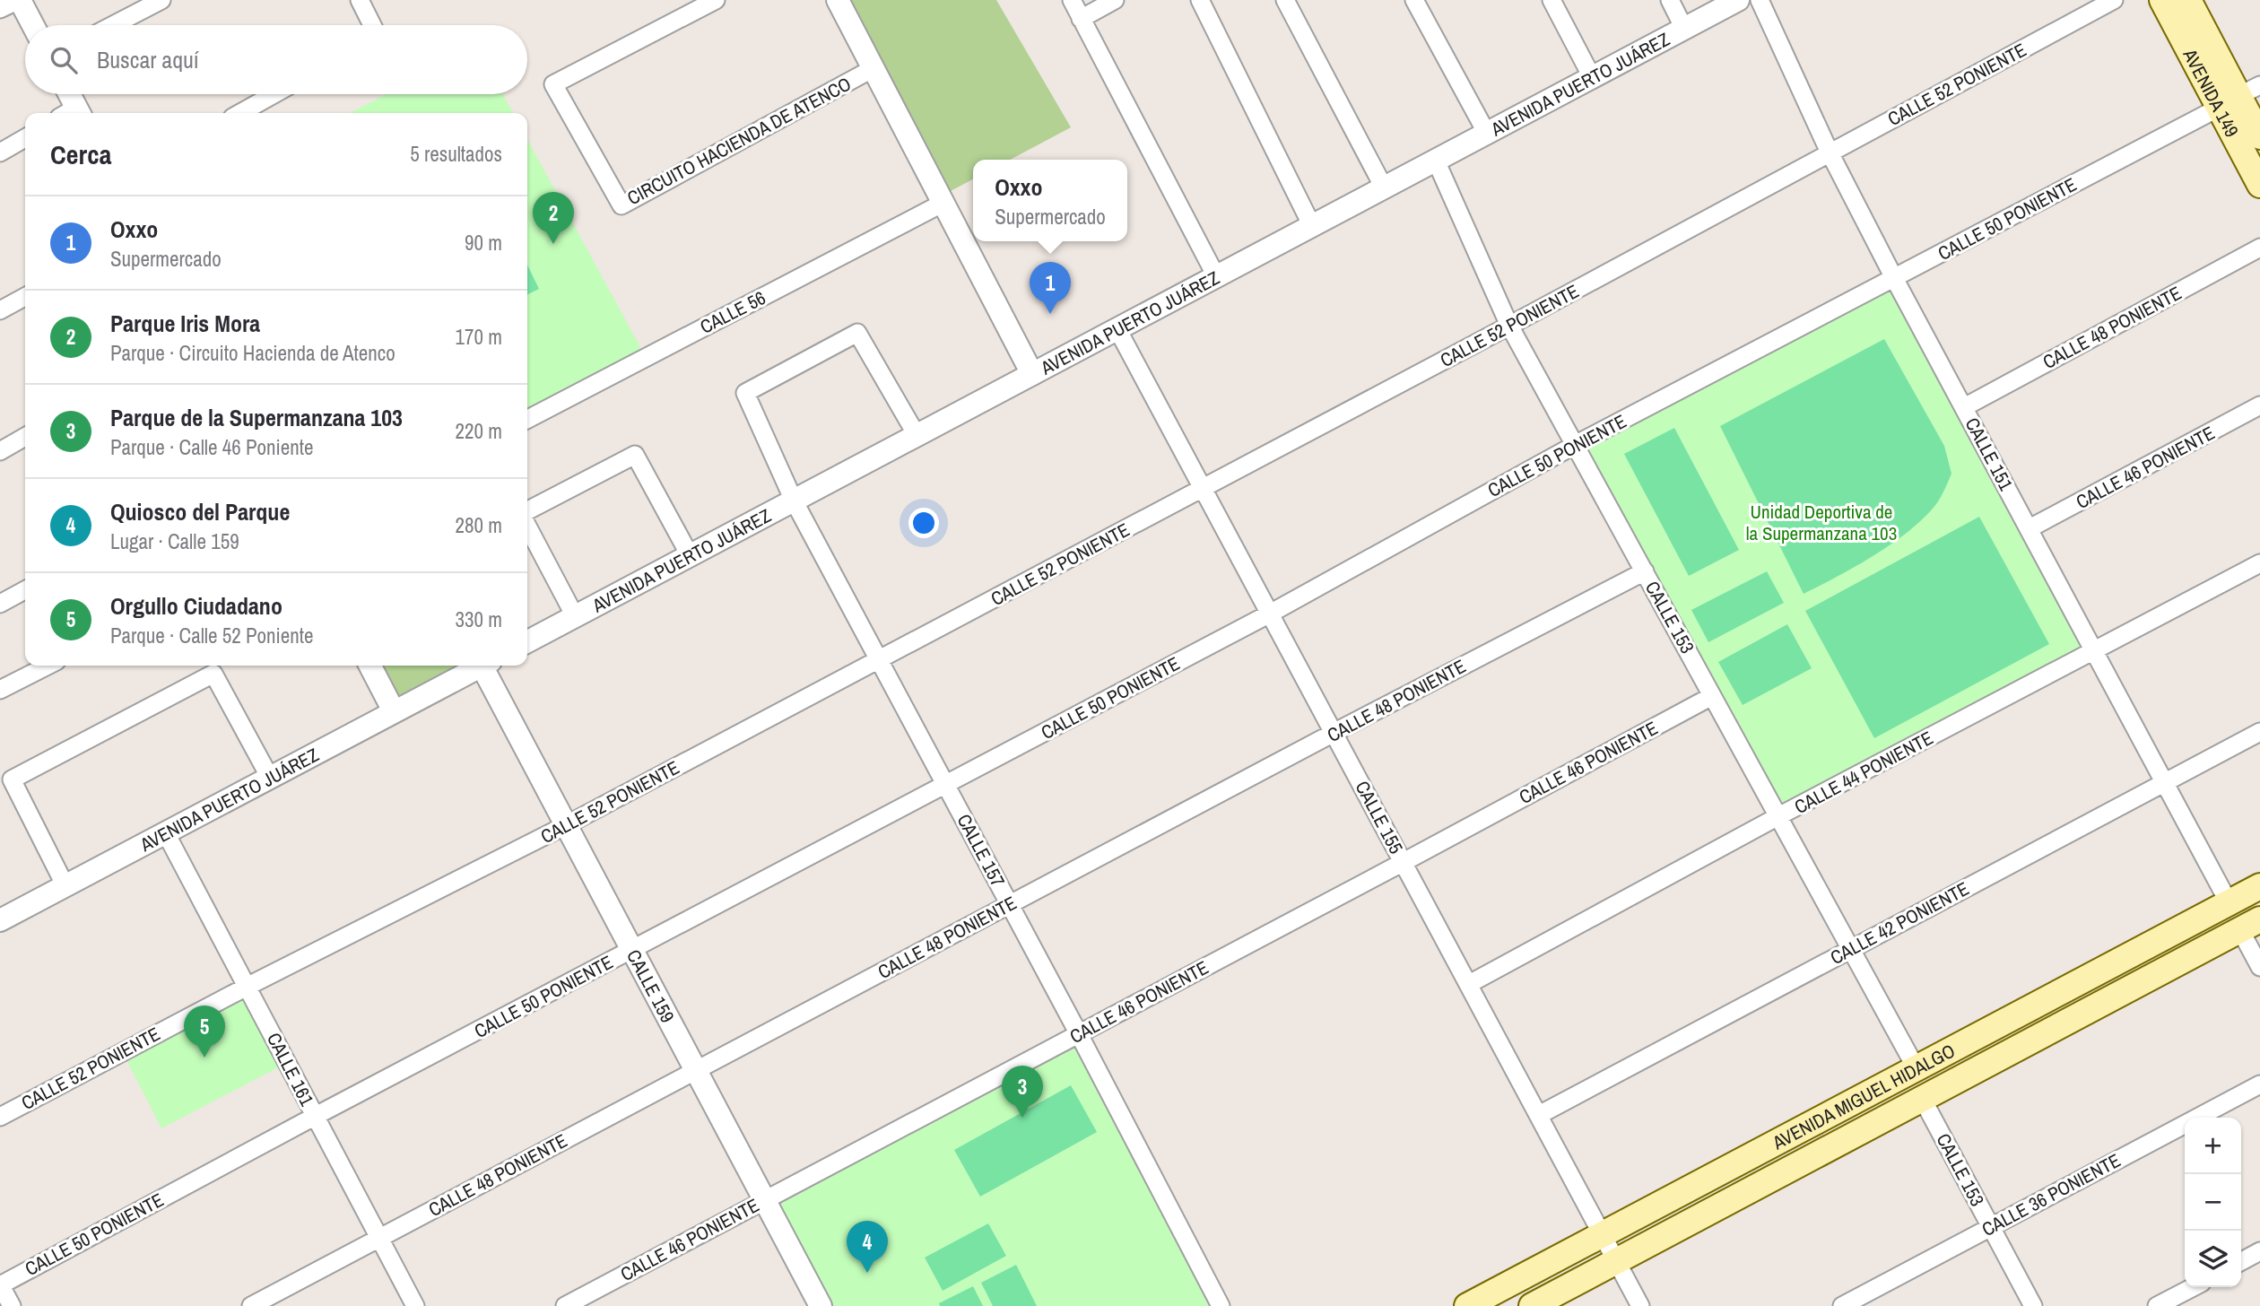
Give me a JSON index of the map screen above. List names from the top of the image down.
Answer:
{
  "streets": {
    "main road": ["AVENIDA 149", "AVENIDA MIGUEL HIDALGO"],
    "street": [
      "AVENIDA PUERTO JUÁREZ",
      "CALLE 52 PONIENTE",
      "CIRCUITO HACIENDA DE ATENCO",
      "CALLE 50 PONIENTE",
      "CALLE 56",
      "CALLE 48 PONIENTE",
      "CALLE 151",
      "CALLE 46 PONIENTE",
      "CALLE 153",
      "CALLE 44 PONIENTE",
      "CALLE 155",
      "CALLE 157",
      "CALLE 42 PONIENTE",
      "CALLE 159",
      "CALLE 161",
      "CALLE 36 PONIENTE"
    ]
  },
  "crossings": [
    ["AVENIDA PUERTO JUÁREZ", "CALLE 153"],
    ["AVENIDA PUERTO JUÁREZ", "CALLE 155"],
    ["AVENIDA PUERTO JUÁREZ", "CALLE 157"],
    ["AVENIDA PUERTO JUÁREZ", "CALLE 161"],
    ["CALLE 52 PONIENTE", "CALLE 151"],
    ["CALLE 52 PONIENTE", "CALLE 153"],
    ["CALLE 52 PONIENTE", "CALLE 155"],
    ["CALLE 52 PONIENTE", "CALLE 157"],
    ["CALLE 52 PONIENTE", "CALLE 159"],
    ["CALLE 52 PONIENTE", "CALLE 161"],
    ["AVENIDA 149", "CALLE 50 PONIENTE"],
    ["CALLE 50 PONIENTE", "CALLE 151"],
    ["CALLE 50 PONIENTE", "CALLE 153"],
    ["CALLE 50 PONIENTE", "CALLE 155"],
    ["CALLE 50 PONIENTE", "CALLE 157"],
    ["CALLE 50 PONIENTE", "CALLE 159"],
    ["CALLE 50 PONIENTE", "CALLE 161"],
    ["CALLE 48 PONIENTE", "CALLE 151"],
    ["CALLE 48 PONIENTE", "CALLE 153"],
    ["CALLE 48 PONIENTE", "CALLE 155"],
    ["CALLE 48 PONIENTE", "CALLE 157"],
    ["CALLE 48 PONIENTE", "CALLE 159"],
    ["CALLE 48 PONIENTE", "CALLE 161"],
    ["CALLE 151", "CALLE 46 PONIENTE"],
    ["CALLE 151", "CALLE 44 PONIENTE"],
    ["CALLE 151", "CALLE 42 PONIENTE"],
    ["CALLE 151", "AVENIDA MIGUEL HIDALGO"],
    ["CALLE 46 PONIENTE", "CALLE 153"],
    ["CALLE 46 PONIENTE", "CALLE 155"],
    ["CALLE 46 PONIENTE", "CALLE 157"],
    ["CALLE 46 PONIENTE", "CALLE 159"],
    ["CALLE 153", "CALLE 44 PONIENTE"],
    ["CALLE 153", "CALLE 42 PONIENTE"],
    ["CALLE 153", "AVENIDA MIGUEL HIDALGO"],
    ["CALLE 153", "CALLE 36 PONIENTE"],
    ["CALLE 44 PONIENTE", "CALLE 155"],
    ["CALLE 155", "CALLE 42 PONIENTE"],
    ["CALLE 155", "AVENIDA MIGUEL HIDALGO"]
  ],
  "parks": ["Unidad Deportiva de la Supermanzana 103"],
  "page": {
    "search": "Buscar aquí",
    "heading": ["Cerca", "5 resultados"],
    "popup": ["Oxxo", "Supermercado"],
    "pins": [
      "2",
      "1",
      "5",
      "3",
      "4"
    ],
    "list": [
      {
        "mark": "1",
        "name": "Oxxo",
        "note": "Supermercado",
        "value": "90 m"
      },
      {
        "mark": "2",
        "name": "Parque Iris Mora",
        "note": "Parque · Circuito Hacienda de Atenco",
        "value": "170 m"
      },
      {
        "mark": "3",
        "name": "Parque de la Supermanzana 103",
        "note": "Parque · Calle 46 Poniente",
        "value": "220 m"
      },
      {
        "mark": "4",
        "name": "Quiosco del Parque",
        "note": "Lugar · Calle 159",
        "value": "280 m"
      },
      {
        "mark": "5",
        "name": "Orgullo Ciudadano",
        "note": "Parque · Calle 52 Poniente",
        "value": "330 m"
      }
    ],
    "map_buttons": ["+", "−"]
  }
}
